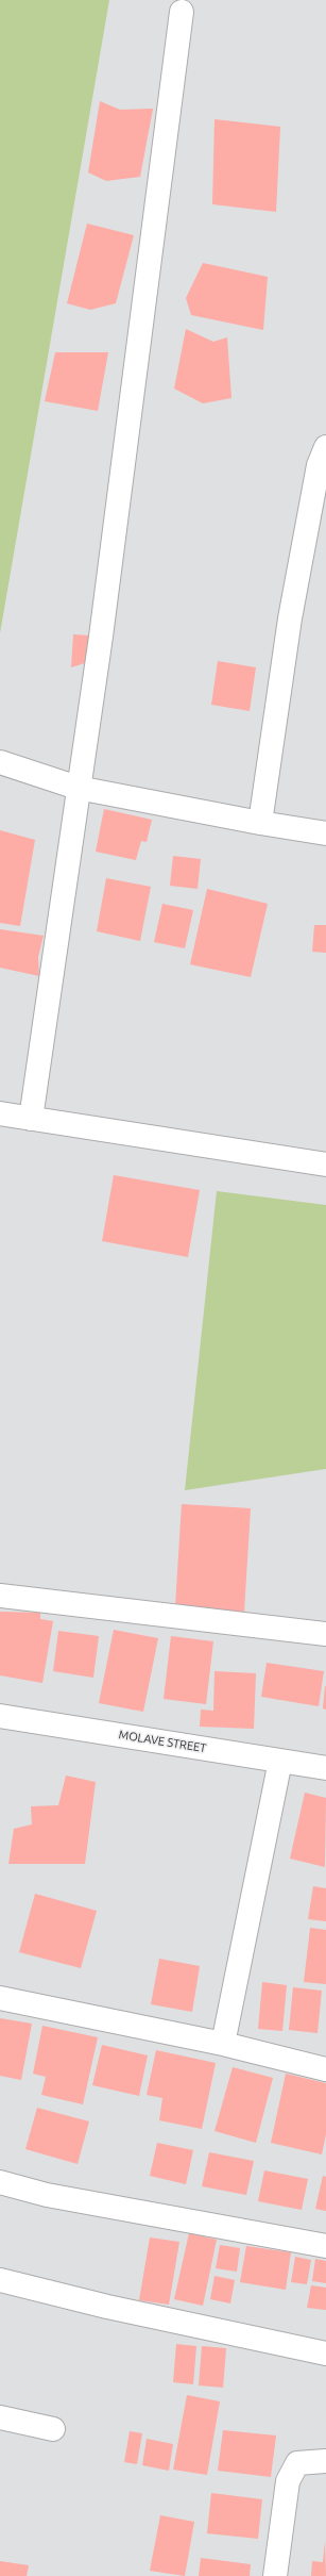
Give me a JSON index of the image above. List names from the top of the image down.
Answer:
{
  "streets": {
    "street": ["MOLAVE STREET"]
  }
}
